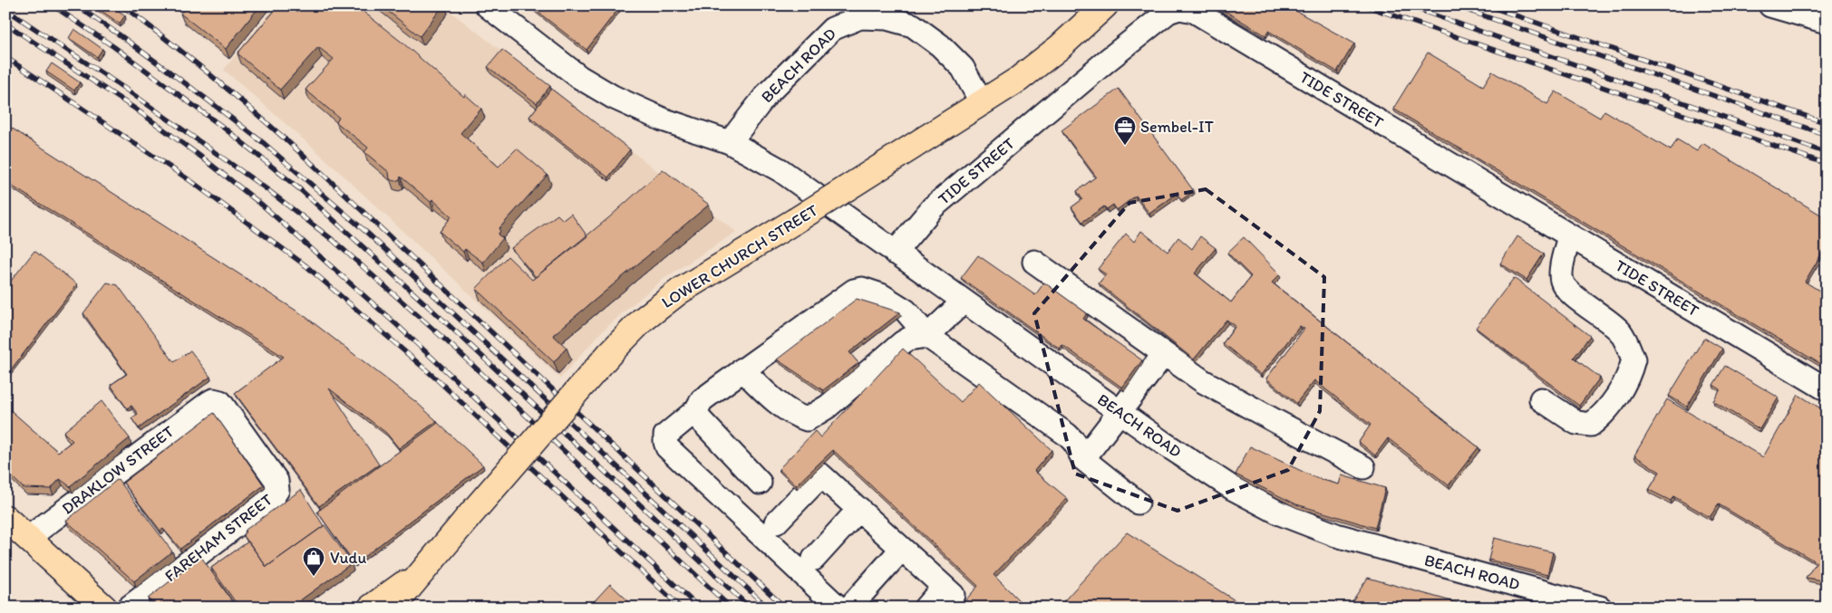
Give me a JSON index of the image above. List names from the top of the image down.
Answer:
{
  "streets": {
    "main road": ["LOWER CHURCH STREET"],
    "street": [
      "BEACH ROAD",
      "TIDE STREET",
      "DRAKLOW STREET",
      "FAREHAM STREET"
    ]
  },
  "crossings": [
    ["BEACH ROAD", "TIDE STREET"],
    ["BEACH ROAD", "LOWER CHURCH STREET"],
    ["DRAKLOW STREET", "FAREHAM STREET"]
  ],
  "places": {
    "office": ["Sembel-IT"],
    "shop": ["Vudu"]
  }
}
